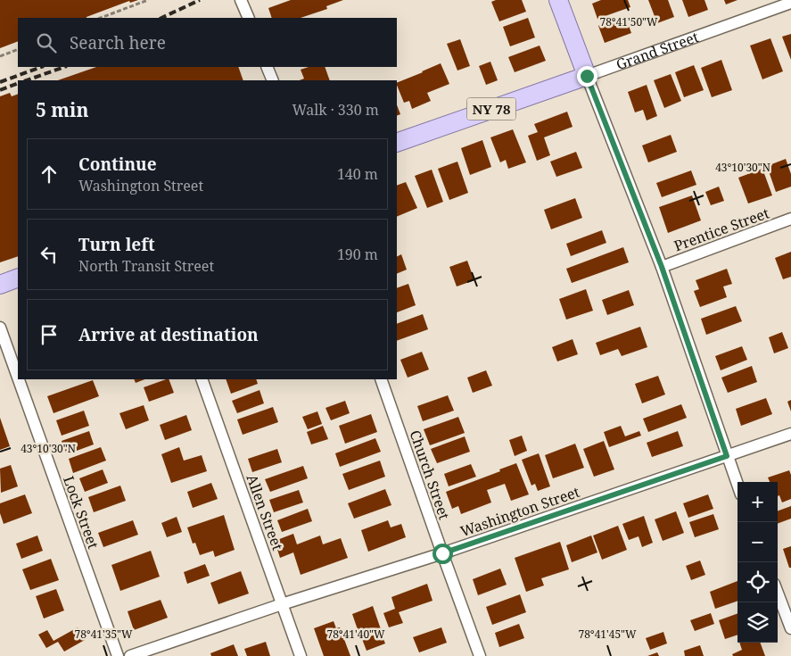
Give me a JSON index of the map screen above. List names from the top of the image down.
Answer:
{
  "streets": {
    "main road": ["Grand Street", "NY 78"],
    "street": [
      "Prentice Street",
      "Church Street",
      "Washington Street",
      "Lock Street",
      "Allen Street"
    ]
  },
  "crossings": [
    ["Church Street", "Washington Street"],
    ["Washington Street", "Allen Street"]
  ],
  "page": {
    "search": "Search here",
    "heading": ["5 min", "Walk · 330 m"],
    "list": [
      ["Continue", "Washington Street", "140 m"],
      ["Turn left", "North Transit Street", "190 m"],
      "Arrive at destination"
    ],
    "map_buttons": ["+", "−"]
  },
  "coordinates": [
    "78°41'50\"W",
    "43°10'30\"N",
    "78°41'35\"W",
    "78°41'40\"W",
    "78°41'45\"W"
  ]
}
